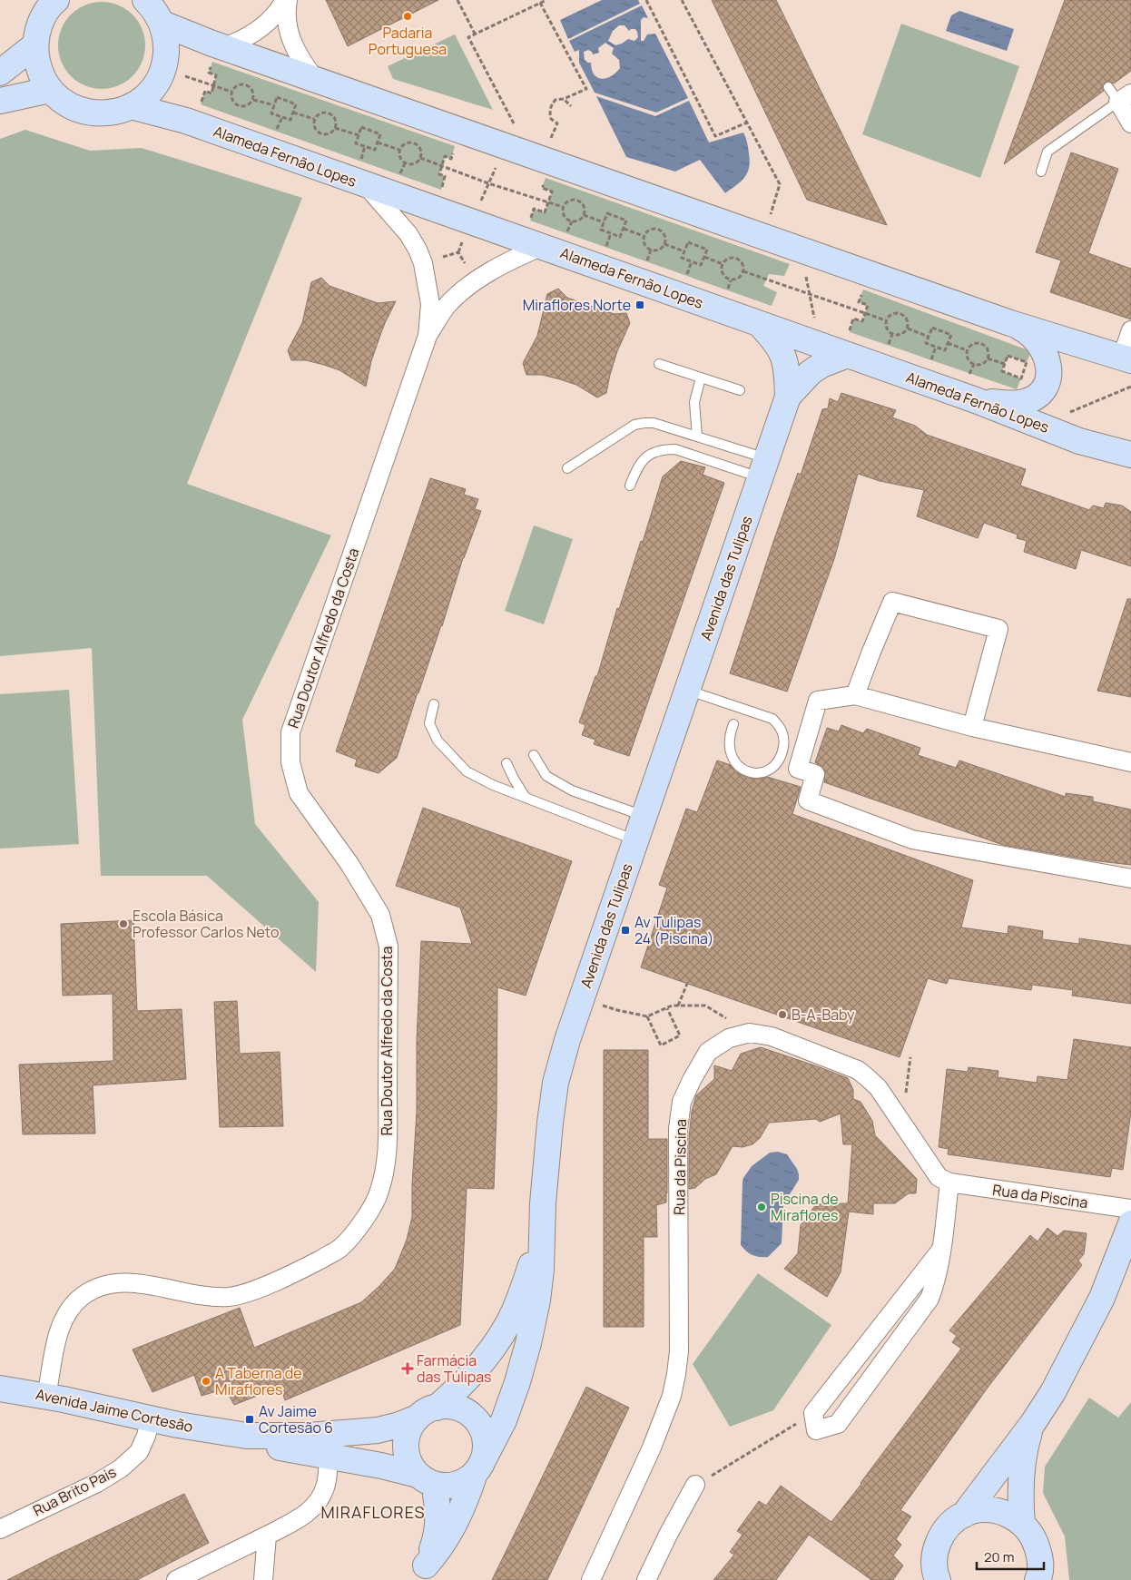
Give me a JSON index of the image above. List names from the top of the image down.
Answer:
{
  "streets": {
    "street": [
      "Alameda Fernão Lopes",
      "Avenida das Tulipas",
      "Rua Doutor Alfredo da Costa",
      "Rua da Piscina",
      "Avenida Jaime Cortesão",
      "Rua Brito Pais"
    ]
  },
  "crossings": [
    ["Alameda Fernão Lopes", "Avenida das Tulipas"],
    ["Alameda Fernão Lopes", "Rua Doutor Alfredo da Costa"],
    ["Avenida das Tulipas", "Avenida Jaime Cortesão"],
    ["Rua Doutor Alfredo da Costa", "Avenida Jaime Cortesão"],
    ["Avenida Jaime Cortesão", "Rua Brito Pais"]
  ],
  "districts": ["MIRAFLORES"],
  "places": {
    "other": [
      "Padaria Portuguesa",
      "Escola Básica Professor Carlos Neto",
      "B-A-Baby",
      "Piscina de Miraflores",
      "A Taberna de Miraflores"
    ],
    "transit": ["Miraflores Norte", "Av Tulipas 24 (Piscina)", "Av Jaime Cortesão 6"],
    "health": ["Farmácia das Túlipas"]
  },
  "scale_bar": "20 m"
}
